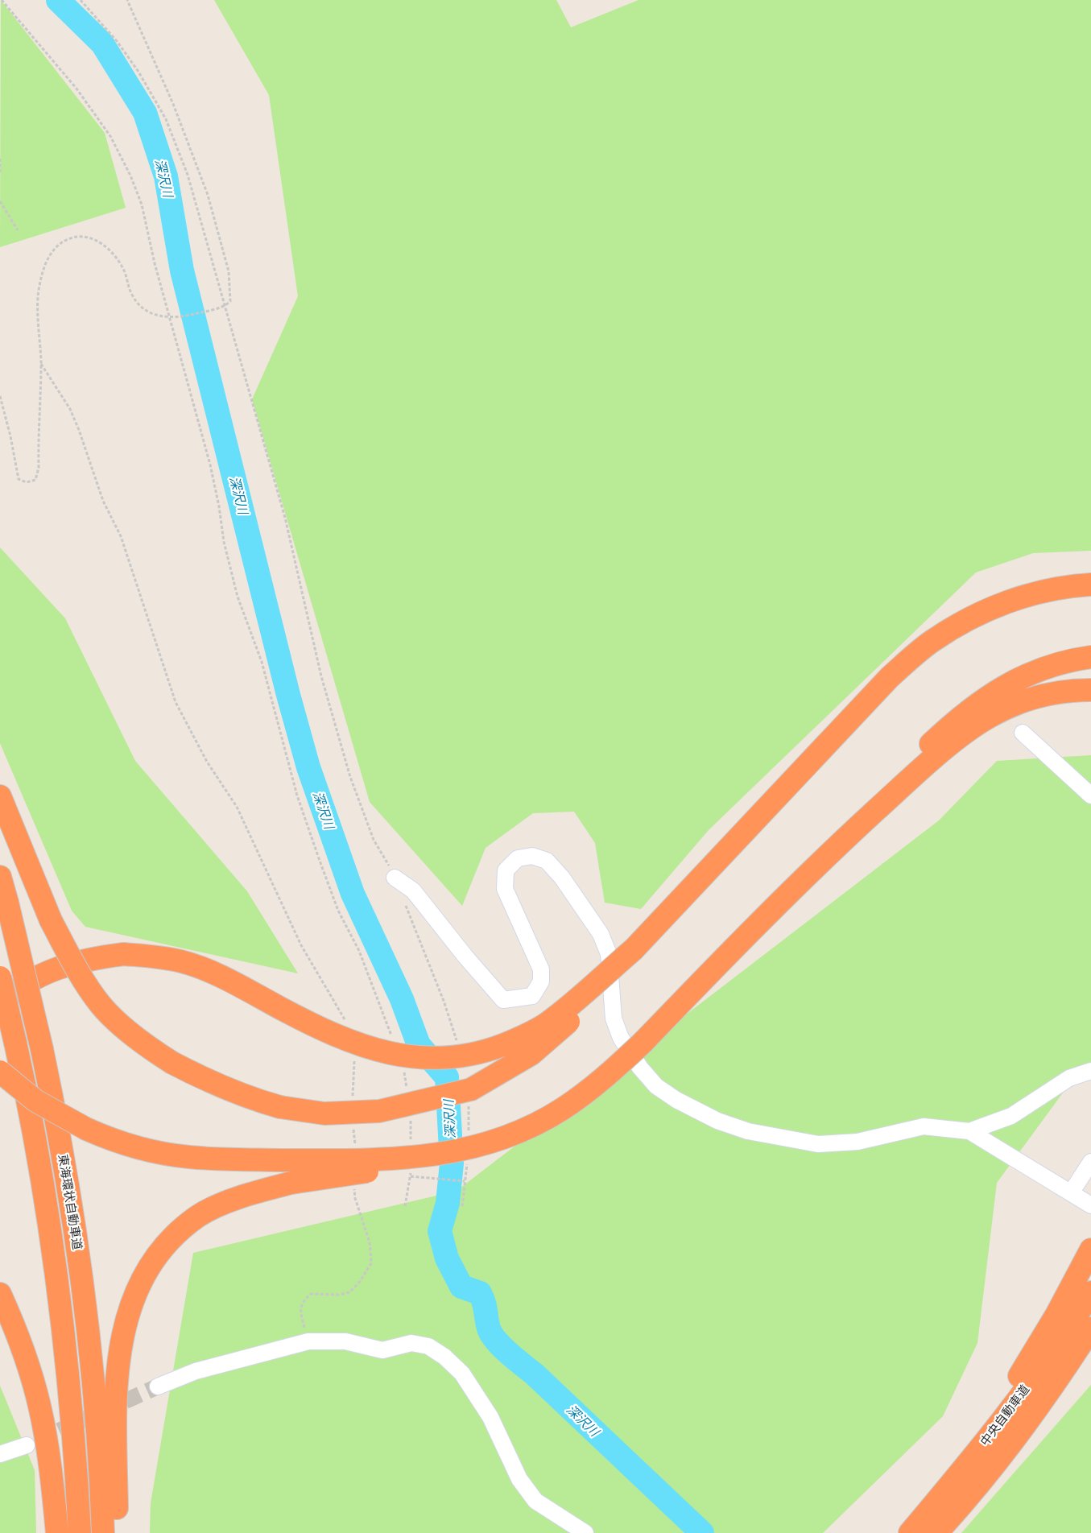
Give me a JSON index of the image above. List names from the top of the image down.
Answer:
{
  "streets": {
    "highway": ["東海環状自動車道", "中央自動車道"]
  },
  "water": ["深沢川"]
}
